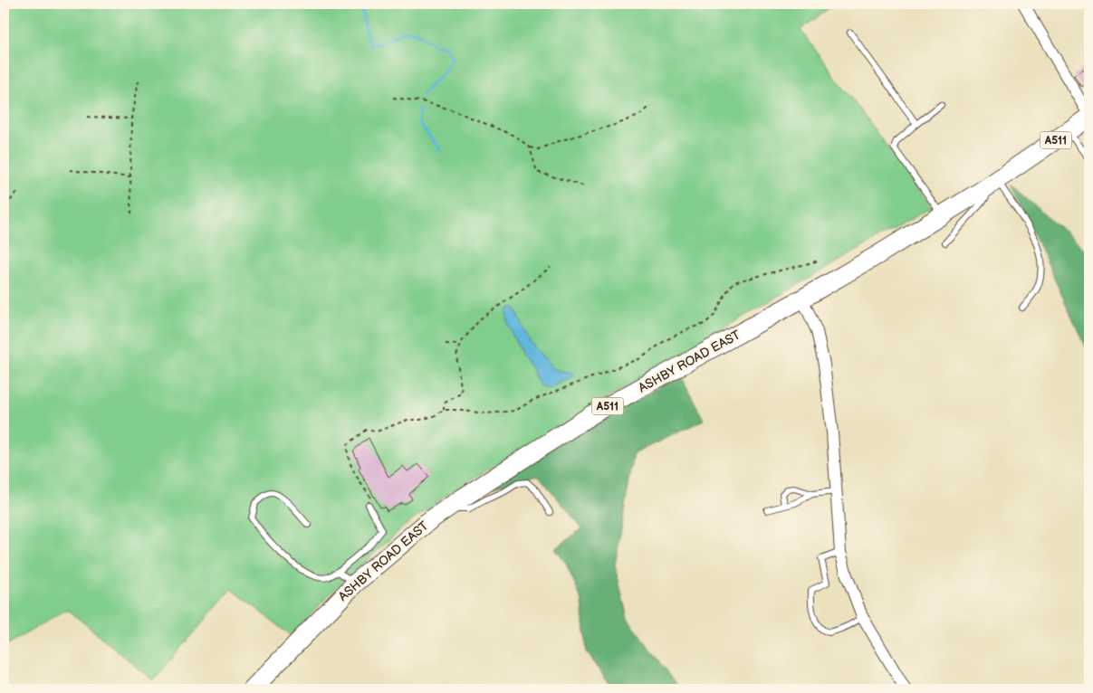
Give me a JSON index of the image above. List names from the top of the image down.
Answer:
{
  "streets": {
    "highway": ["A511", "ASHBY ROAD EAST"]
  }
}
